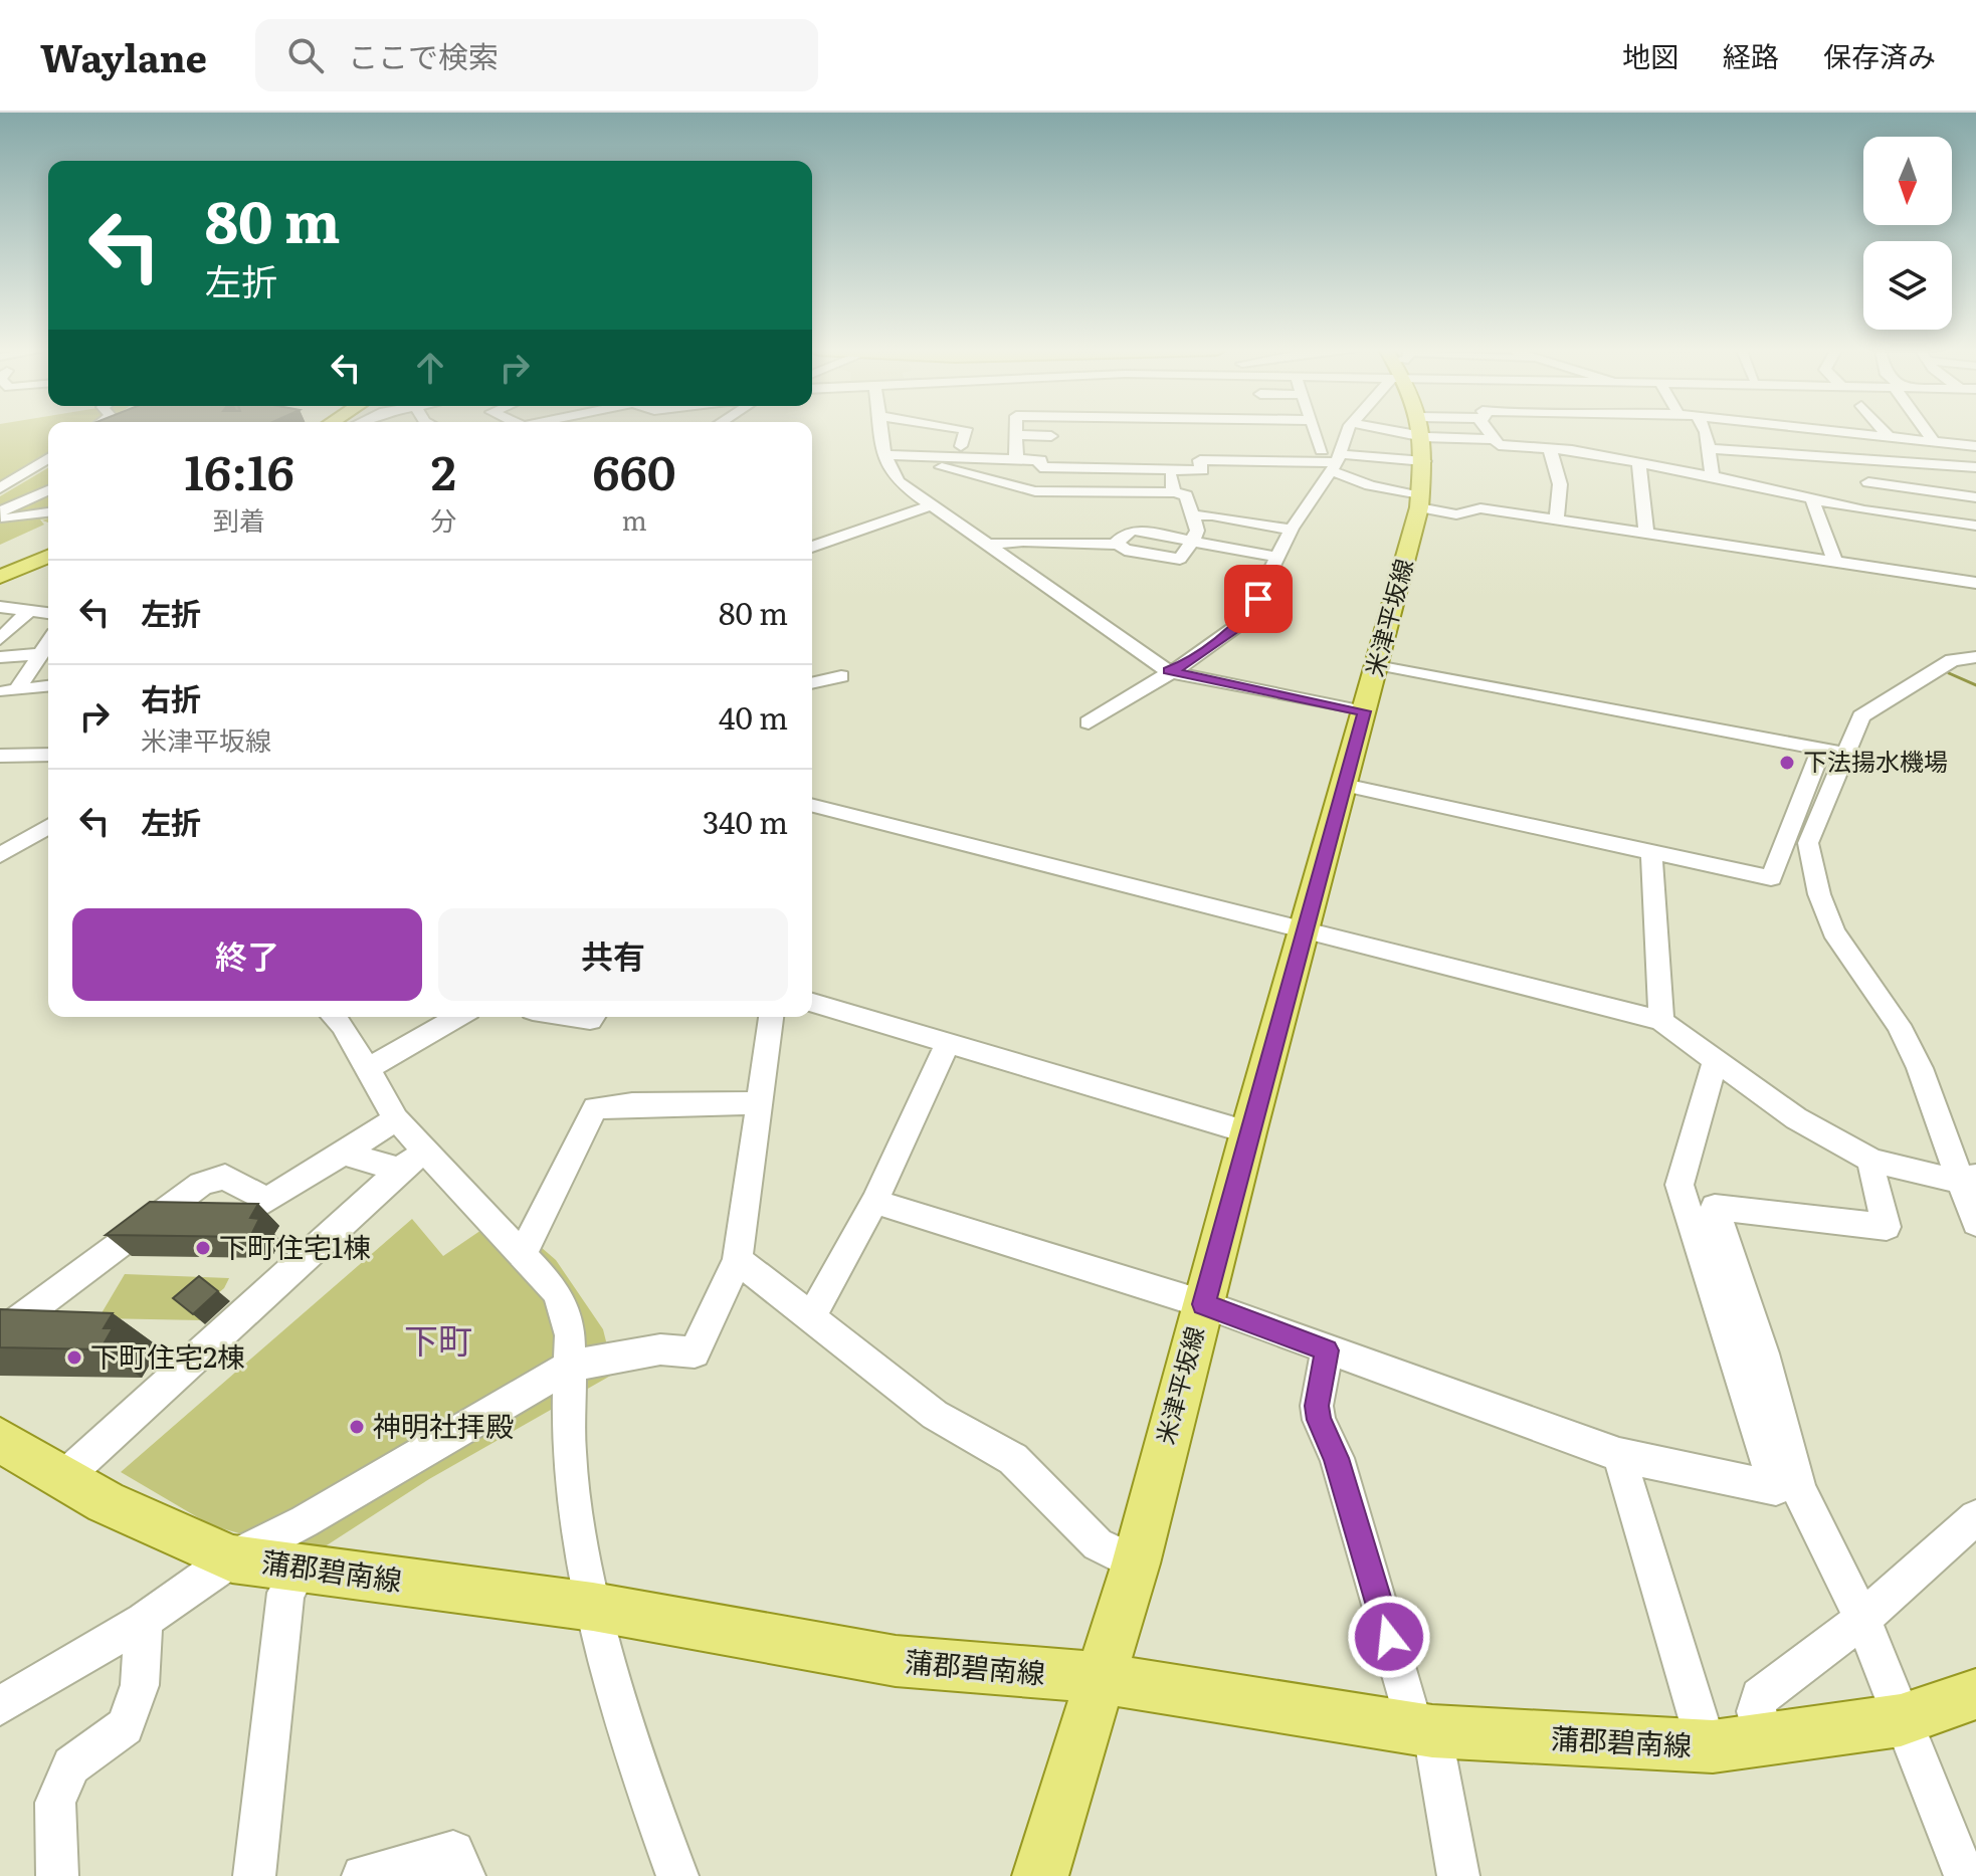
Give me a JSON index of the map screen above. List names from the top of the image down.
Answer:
{
  "streets": {
    "main road": ["米津平坂線", "蒲郡碧南線"]
  },
  "crossings": [
    ["米津平坂線", "蒲郡碧南線"]
  ],
  "districts": ["下町"],
  "places": [
    "下法揚水機場",
    "下町住宅1棟",
    "下町住宅2棟",
    "神明社拝殿"
  ],
  "north": "bottom",
  "page": {
    "header": "Waylane",
    "search": "ここで検索",
    "nav": ["地図", "経路", "保存済み"],
    "turn": ["80 m", "左折"],
    "eta": [
      "16:16",
      "到着",
      "2",
      "分",
      "660",
      "m"
    ],
    "list": [
      {
        "name": "左折",
        "value": "80 m"
      },
      {
        "name": "右折",
        "note": "米津平坂線",
        "value": "40 m"
      },
      {
        "name": "左折",
        "value": "340 m"
      }
    ],
    "buttons": ["終了", "共有"]
  }
}
